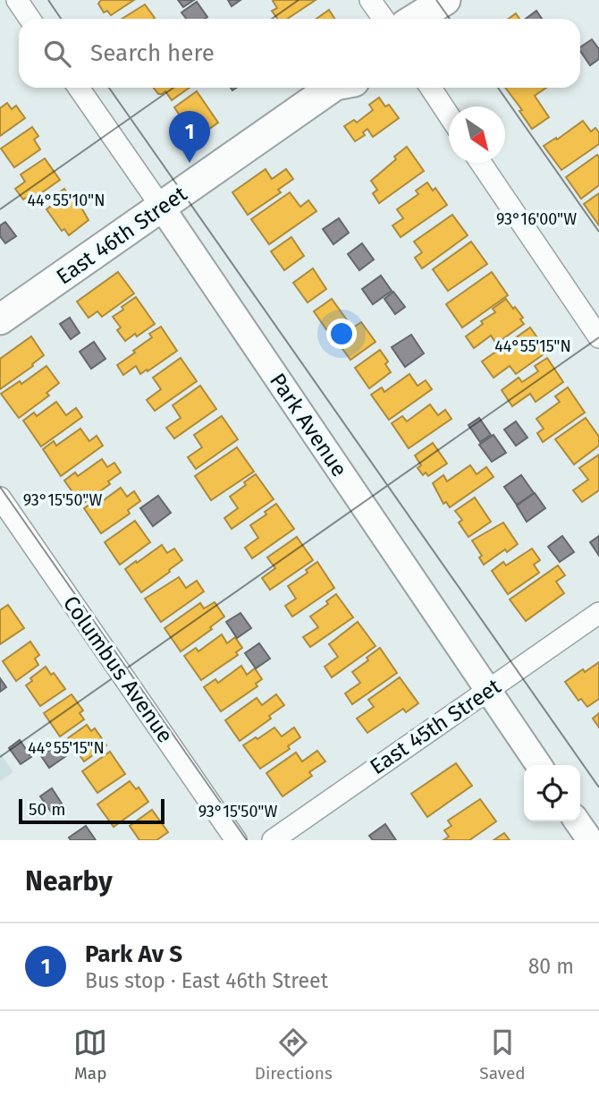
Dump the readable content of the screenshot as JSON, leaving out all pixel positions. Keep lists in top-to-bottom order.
{
  "streets": {
    "main road": ["East 46th Street"],
    "street": ["Park Avenue", "Columbus Avenue", "East 45th Street"]
  },
  "crossings": [
    ["East 46th Street", "Park Avenue"],
    ["Park Avenue", "East 45th Street"]
  ],
  "scale_bar": "50 m",
  "north": "bottom right",
  "page": {
    "search": "Search here",
    "pins": "1",
    "scale": "50 m",
    "heading": "Nearby",
    "list": [
      {
        "mark": "1",
        "name": "Park Av S",
        "note": "Bus stop · East 46th Street",
        "value": "80 m"
      }
    ],
    "nav": ["Map", "Directions", "Saved"]
  },
  "coordinates": [
    "44°55'10\"N",
    "93°16'00\"W",
    "44°55'15\"N",
    "93°15'50\"W"
  ]
}
